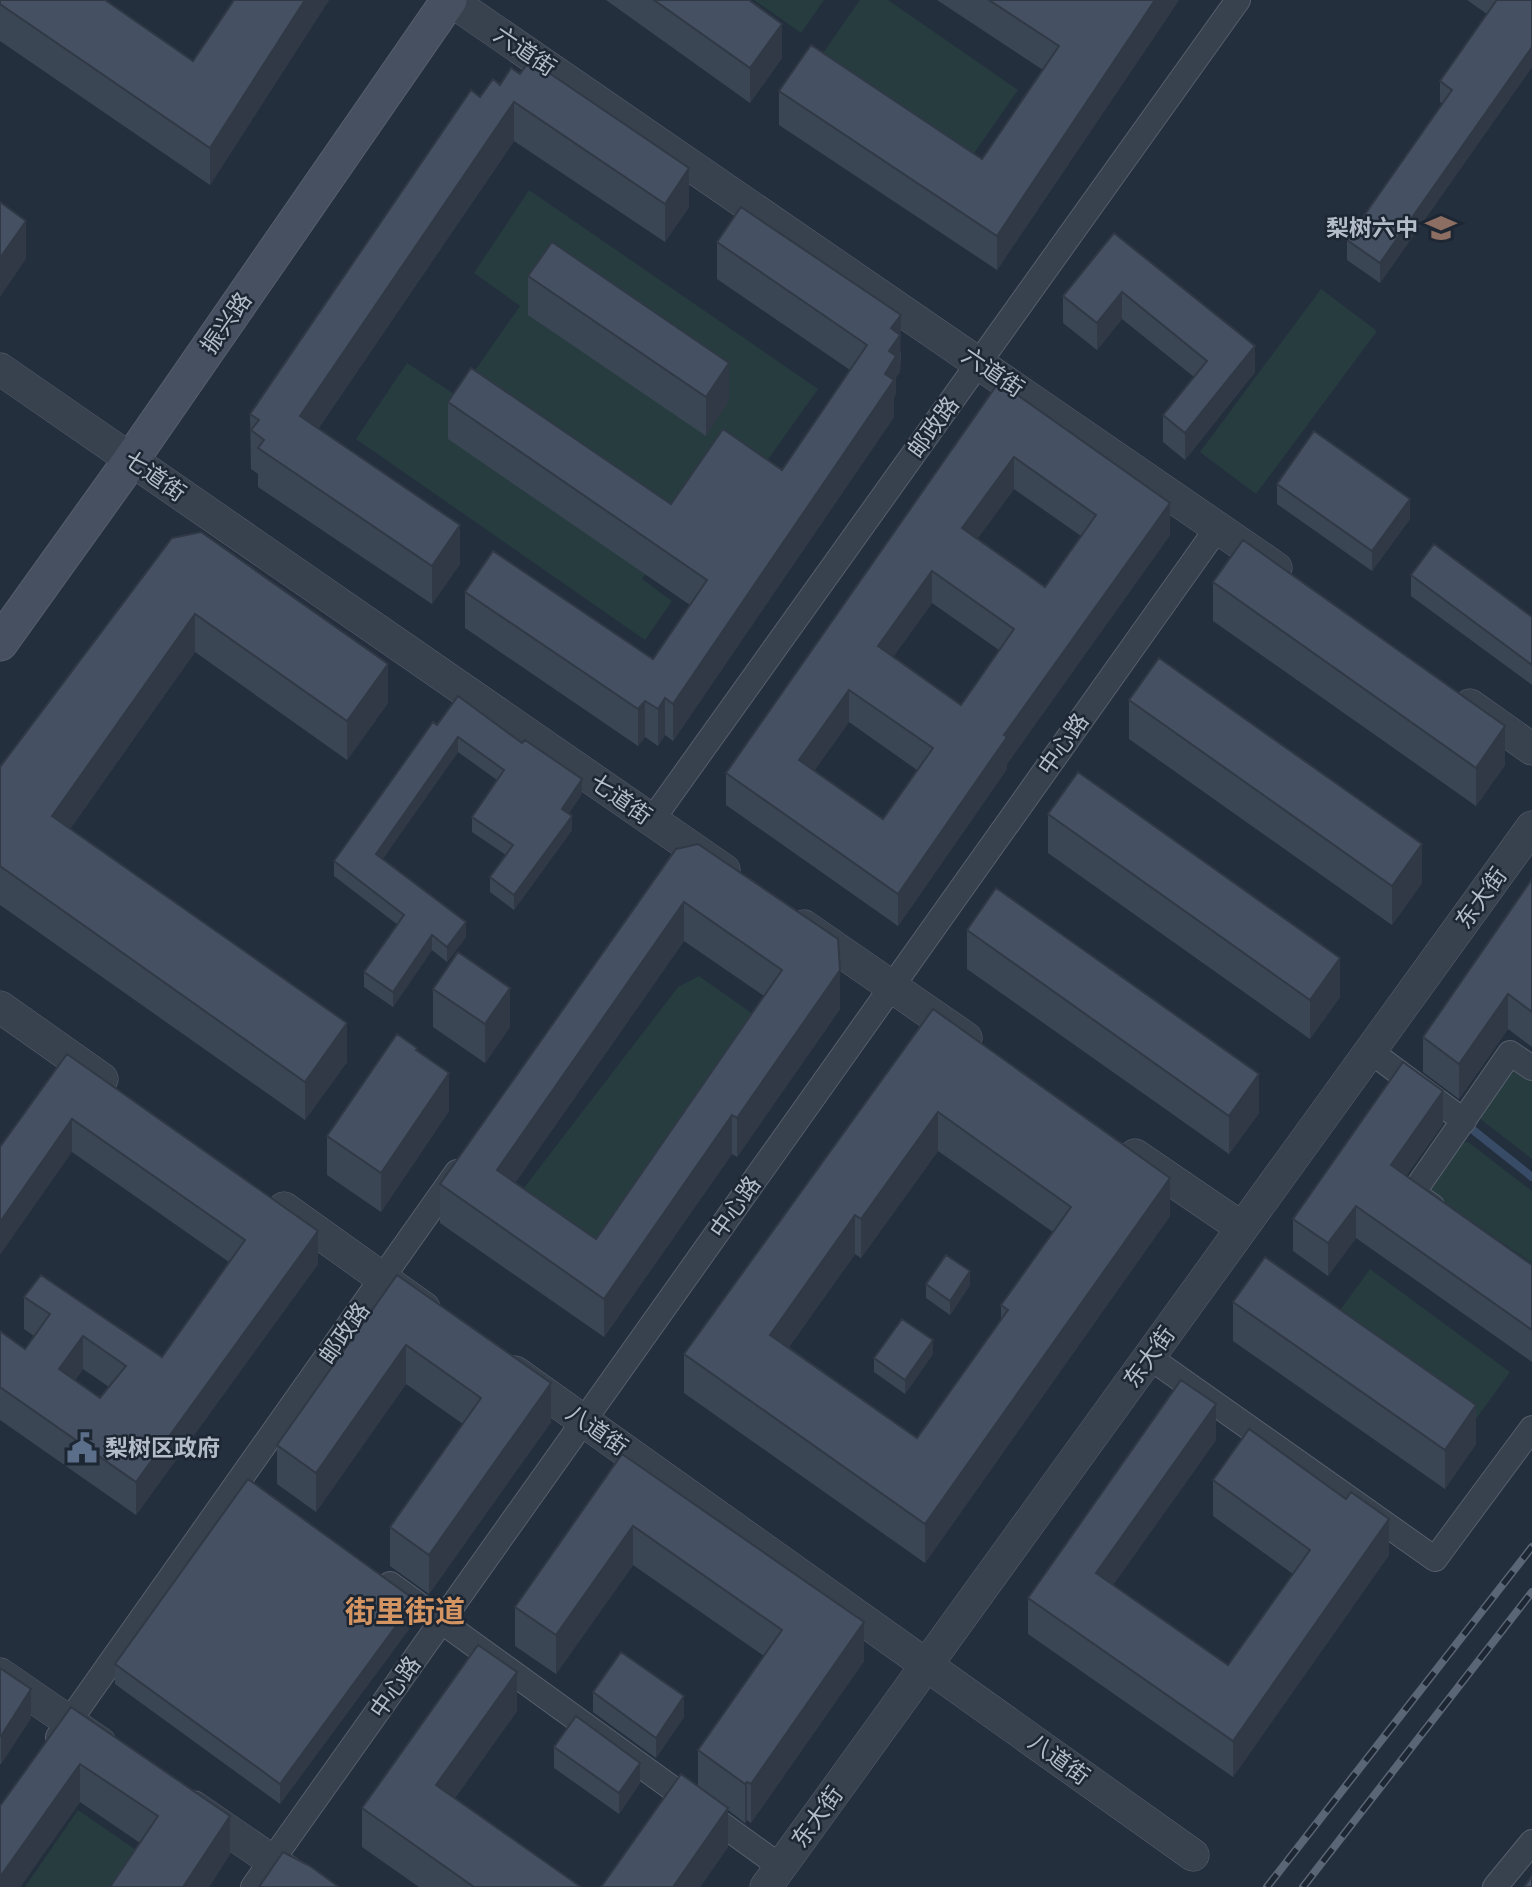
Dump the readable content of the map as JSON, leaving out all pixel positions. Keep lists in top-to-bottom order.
{
  "streets": {
    "main road": ["振兴路"],
    "street": [
      "六道街",
      "邮政路",
      "七道街",
      "中心路",
      "东大街",
      "八道街"
    ]
  },
  "crossings": [
    ["六道街", "振兴路"],
    ["六道街", "邮政路"],
    ["六道街", "中心路"],
    ["振兴路", "七道街"],
    ["邮政路", "七道街"],
    ["中心路", "八道街"],
    ["东大街", "八道街"]
  ],
  "districts": ["街里街道"],
  "places": {
    "school or university": ["梨树六中"],
    "public building": ["梨树区政府"]
  }
}
